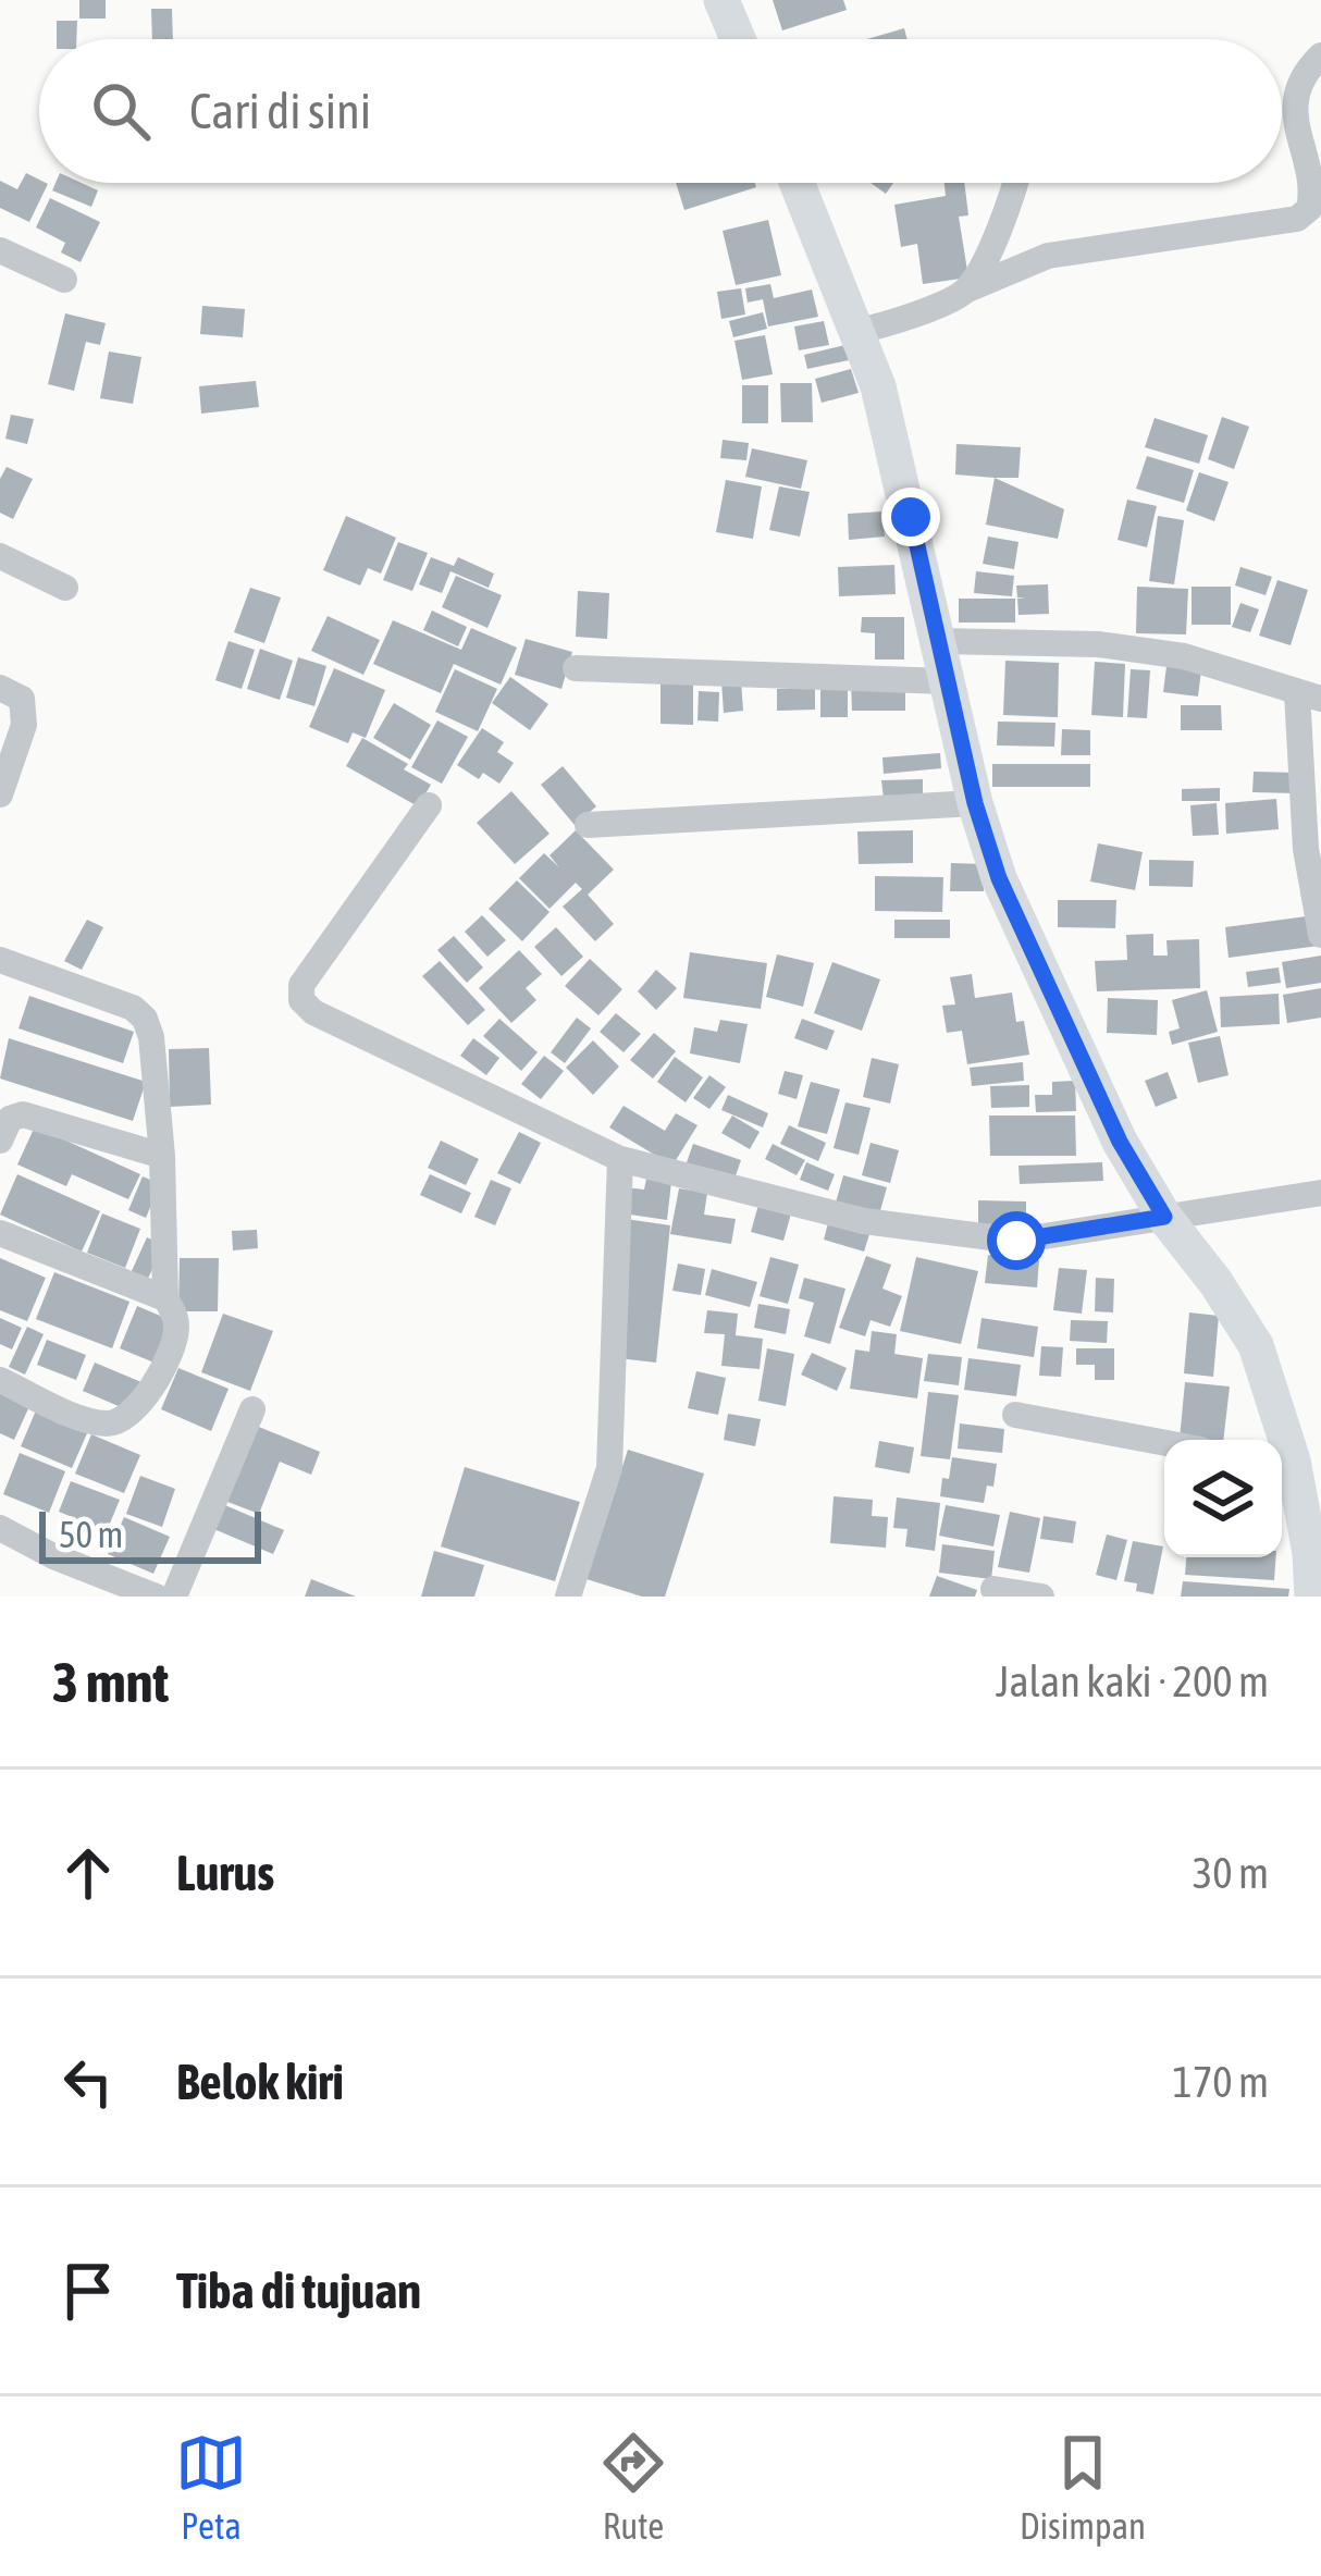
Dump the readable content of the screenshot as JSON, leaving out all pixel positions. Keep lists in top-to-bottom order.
{
  "scale_bar": "50 m",
  "page": {
    "search": "Cari di sini",
    "scale": "50 m",
    "heading": ["3 mnt", "Jalan kaki · 200 m"],
    "list": [
      ["Lurus", "30 m"],
      ["Belok kiri", "170 m"],
      "Tiba di tujuan"
    ],
    "nav": ["Peta", "Rute", "Disimpan"]
  }
}
